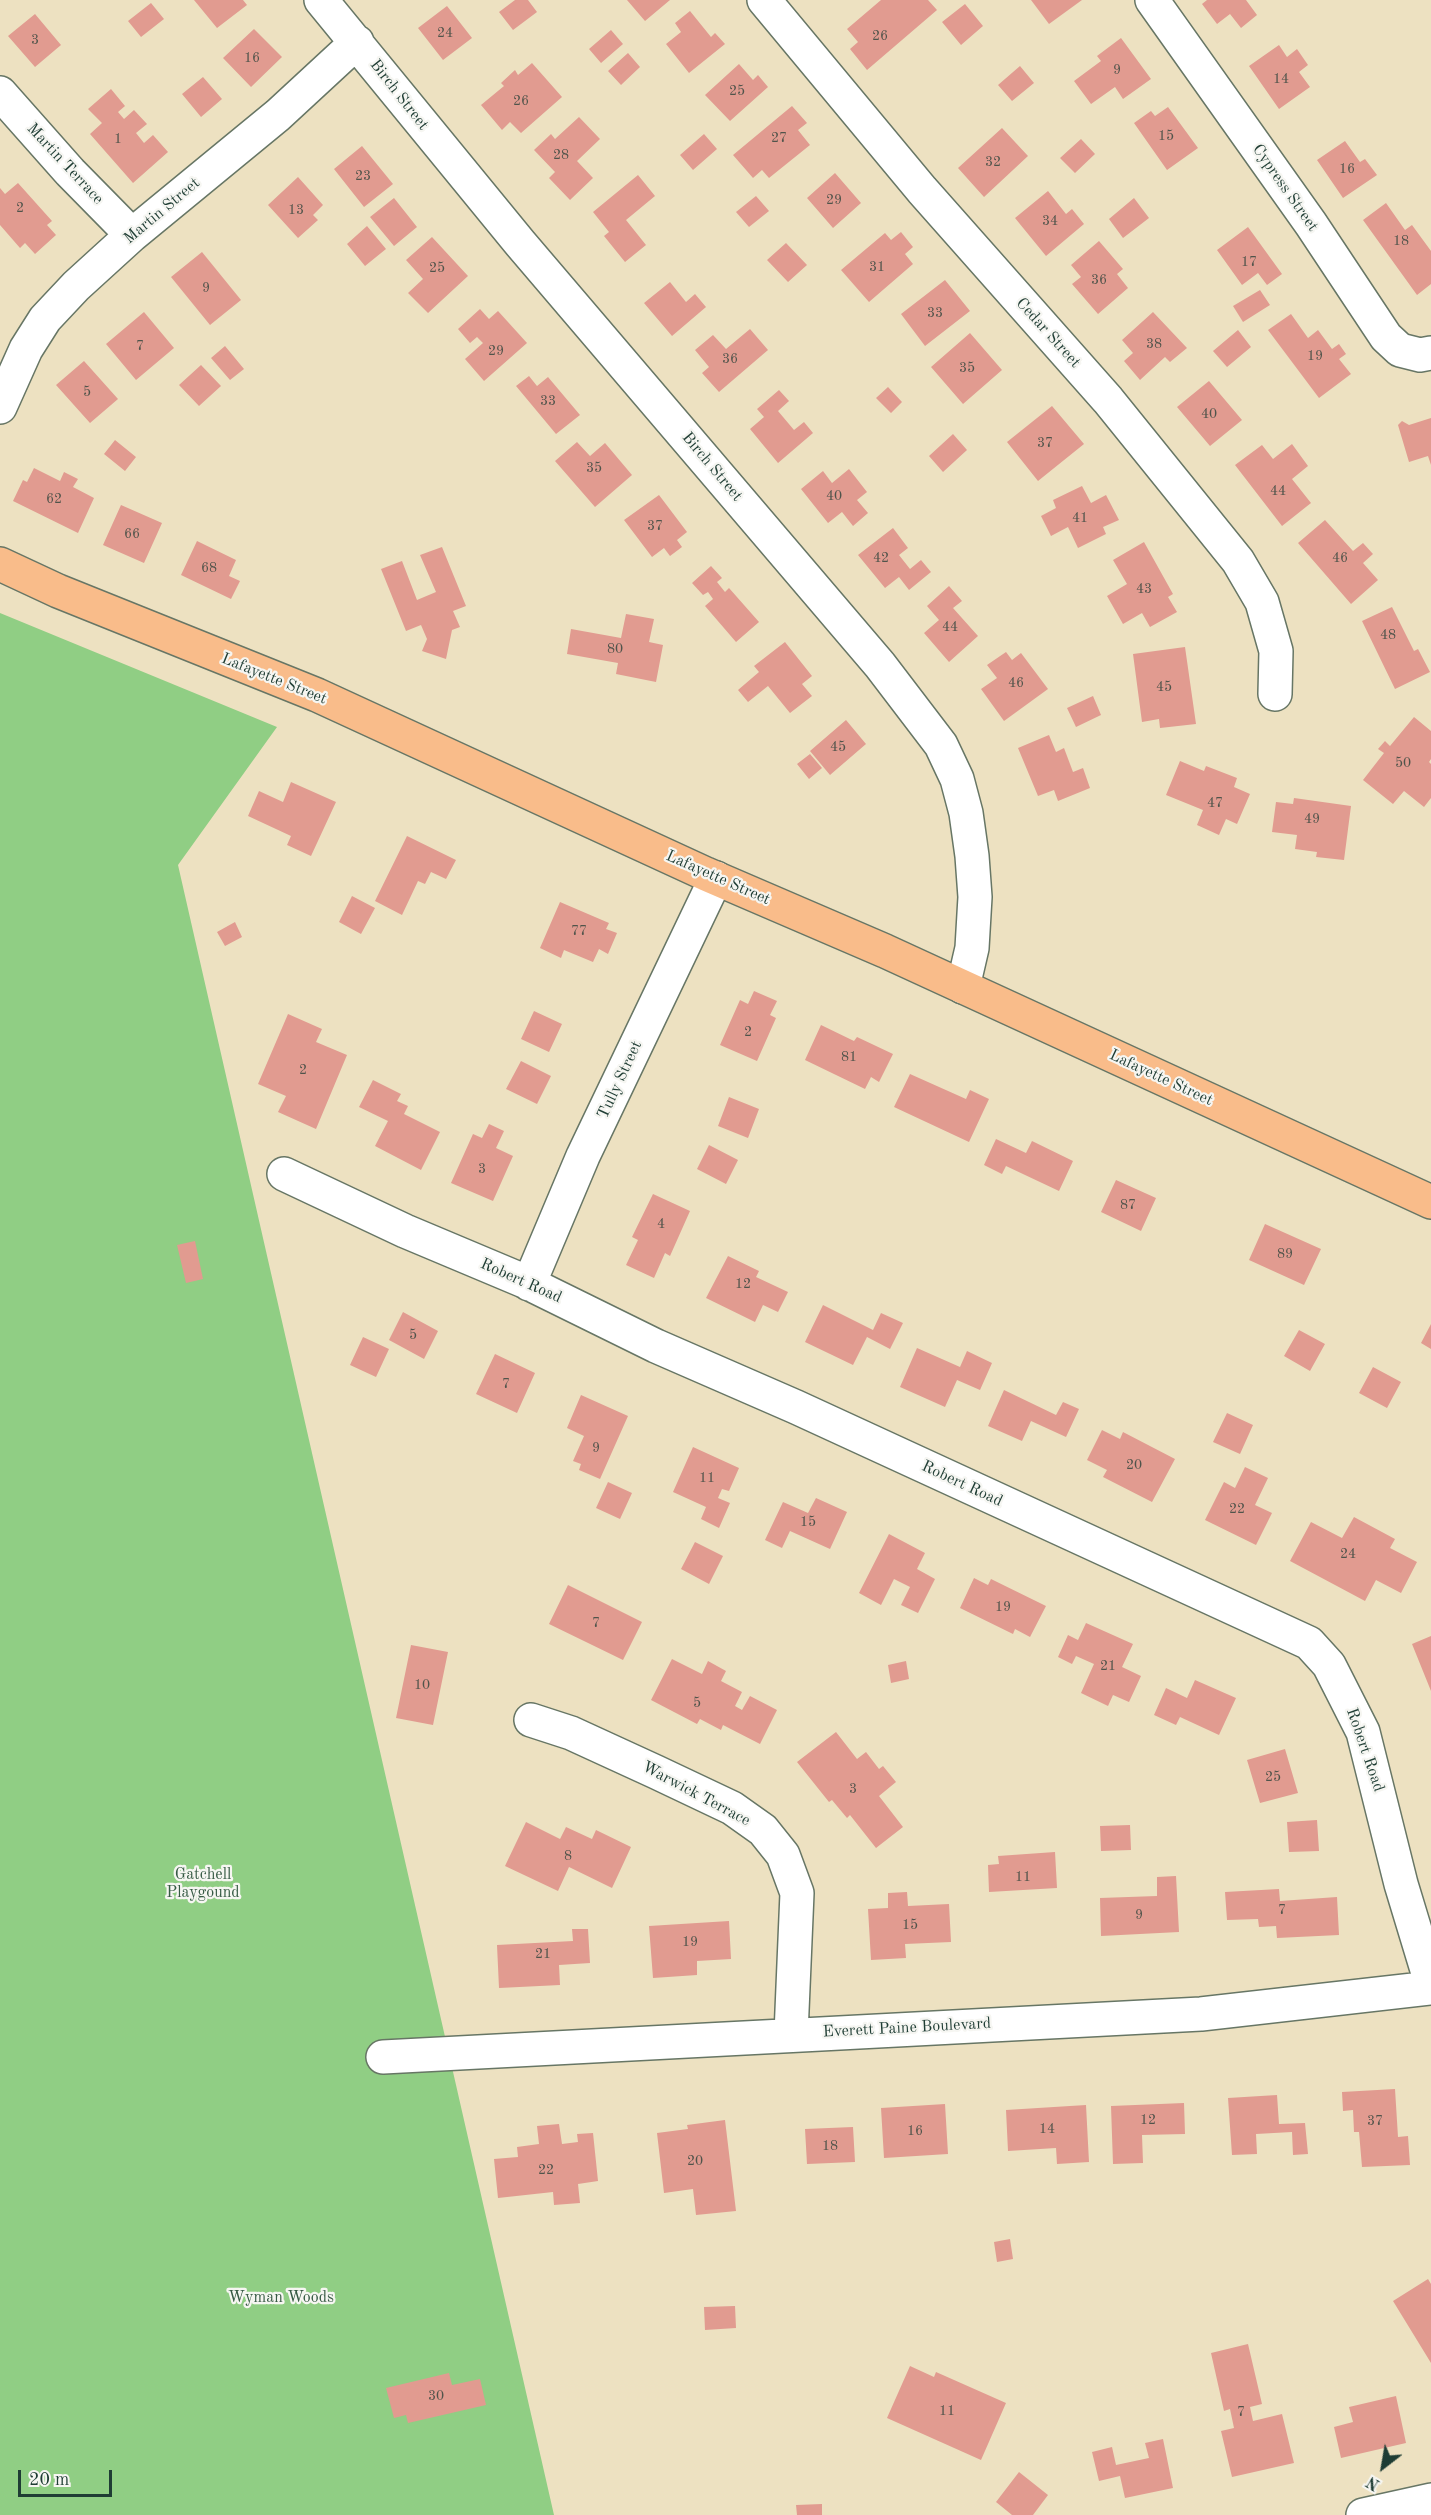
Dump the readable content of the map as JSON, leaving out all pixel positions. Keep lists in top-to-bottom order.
{
  "streets": {
    "main road": ["Lafayette Street"],
    "street": [
      "Birch Street",
      "Martin Terrace",
      "Cypress Street",
      "Martin Street",
      "Cedar Street",
      "Tully Street",
      "Robert Road",
      "Warwick Terrace",
      "Everett Paine Boulevard"
    ]
  },
  "crossings": [
    ["Birch Street", "Martin Street"],
    ["Birch Street", "Lafayette Street"],
    ["Martin Terrace", "Martin Street"],
    ["Lafayette Street", "Tully Street"],
    ["Tully Street", "Robert Road"],
    ["Warwick Terrace", "Everett Paine Boulevard"]
  ],
  "parks": ["Gatchell Playgound", "Wyman Woods"],
  "house_numbers": [
    "24",
    "26",
    "3",
    "16",
    "9",
    "14",
    "25",
    "26",
    "15",
    "27",
    "1",
    "28",
    "32",
    "16",
    "23",
    "29",
    "2",
    "13",
    "34",
    "18",
    "17",
    "31",
    "25",
    "36",
    "9",
    "33",
    "38",
    "7",
    "29",
    "19",
    "36",
    "35",
    "5",
    "33",
    "40",
    "37",
    "35",
    "44",
    "40",
    "62",
    "41",
    "37",
    "66",
    "42",
    "46",
    "68",
    "43",
    "44",
    "48",
    "80",
    "46",
    "45",
    "45",
    "50",
    "47",
    "49",
    "77",
    "2",
    "81",
    "2",
    "3",
    "87",
    "4",
    "89",
    "12",
    "5",
    "7",
    "9",
    "20",
    "11",
    "22",
    "15",
    "24",
    "19",
    "7",
    "21",
    "10",
    "5",
    "25",
    "3",
    "8",
    "11",
    "7",
    "9",
    "15",
    "19",
    "21",
    "12",
    "37",
    "14",
    "16",
    "18",
    "20",
    "22",
    "30",
    "11",
    "7"
  ],
  "scale_bar": "20 m",
  "north": "bottom left"
}
